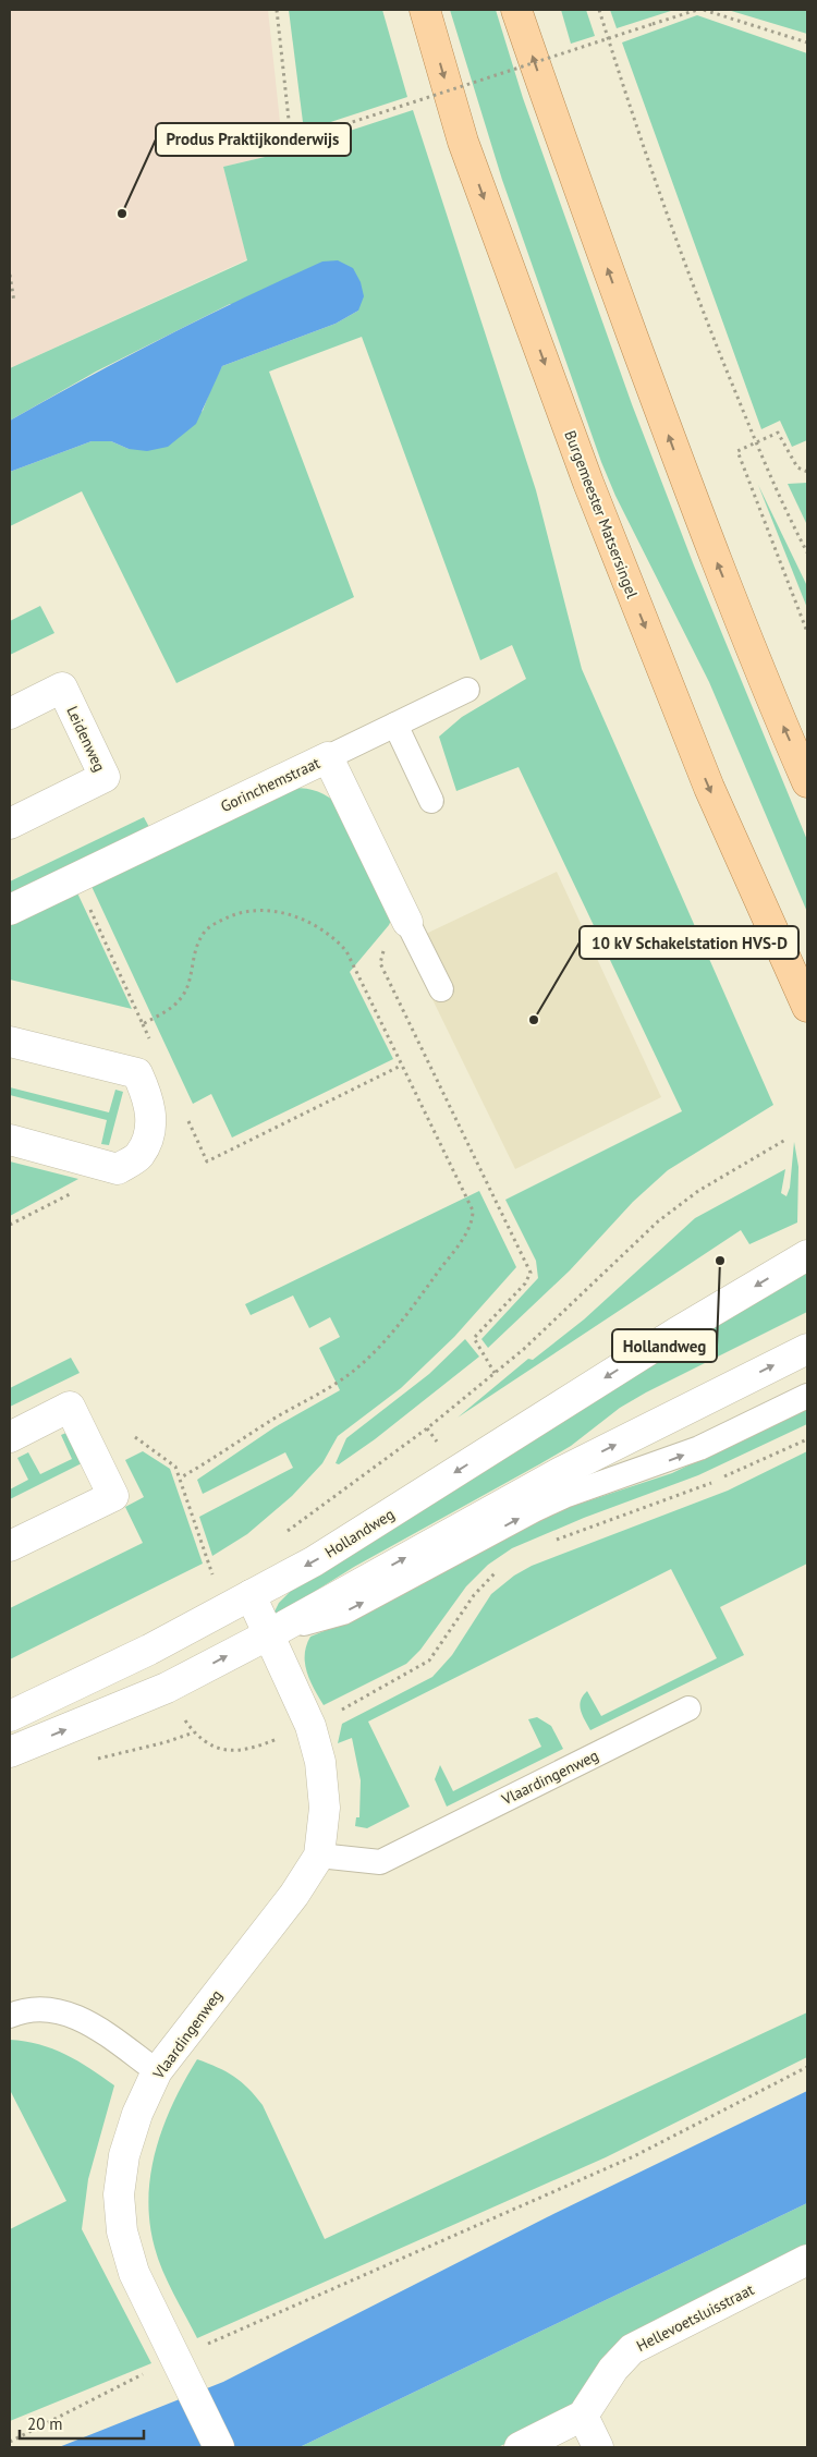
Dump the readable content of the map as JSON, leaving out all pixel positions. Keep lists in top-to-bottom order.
{
  "streets": {
    "main road": ["Burgemeester Matsersingel"],
    "street": [
      "Leidenweg",
      "Gorinchemstraat",
      "Hollandweg",
      "Vlaardingenweg",
      "Hellevoetsluisstraat"
    ]
  },
  "crossings": [
    ["Hollandweg", "Vlaardingenweg"]
  ],
  "places": ["Produs Praktijkonderwijs", "10 kV Schakelstation HVS-D", "Hollandweg"],
  "scale_bar": "20 m"
}
